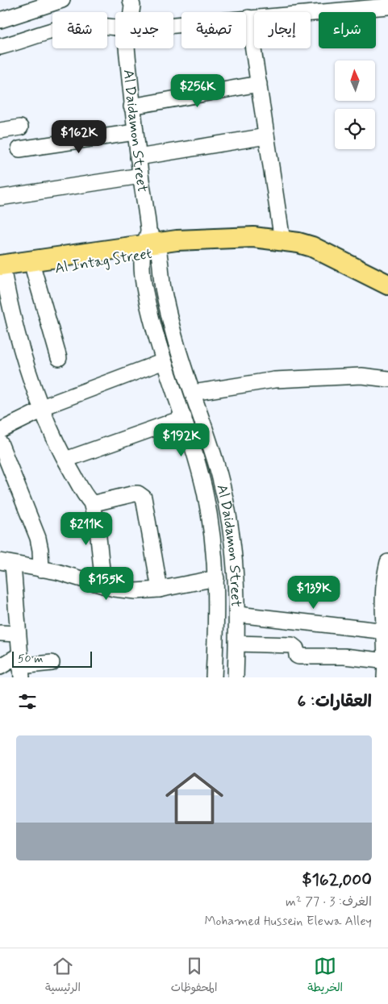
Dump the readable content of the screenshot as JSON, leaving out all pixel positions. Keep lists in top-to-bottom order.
{
  "streets": {
    "main road": ["Al Intag Street"],
    "street": ["Al Daidamon Street"]
  },
  "crossings": [
    ["Al Daidamon Street", "Al Intag Street"]
  ],
  "scale_bar": "50 m",
  "north": "top",
  "page": {
    "chip": [
      "شراء",
      "إيجار",
      "تصفية",
      "جديد",
      "شقة"
    ],
    "price": [
      "$256K",
      "$162K",
      "$192K",
      "$211K",
      "$155K",
      "$139K"
    ],
    "scale": "50 m",
    "heading": "العقارات: 6",
    "list": [
      {
        "name": "$162,000",
        "note": "الغرف: 3 · 77 m² · Mohamed Hussein Elewa Alley"
      }
    ],
    "tabs": ["الخريطة", "المحفوظات", "الرئيسية"]
  }
}
